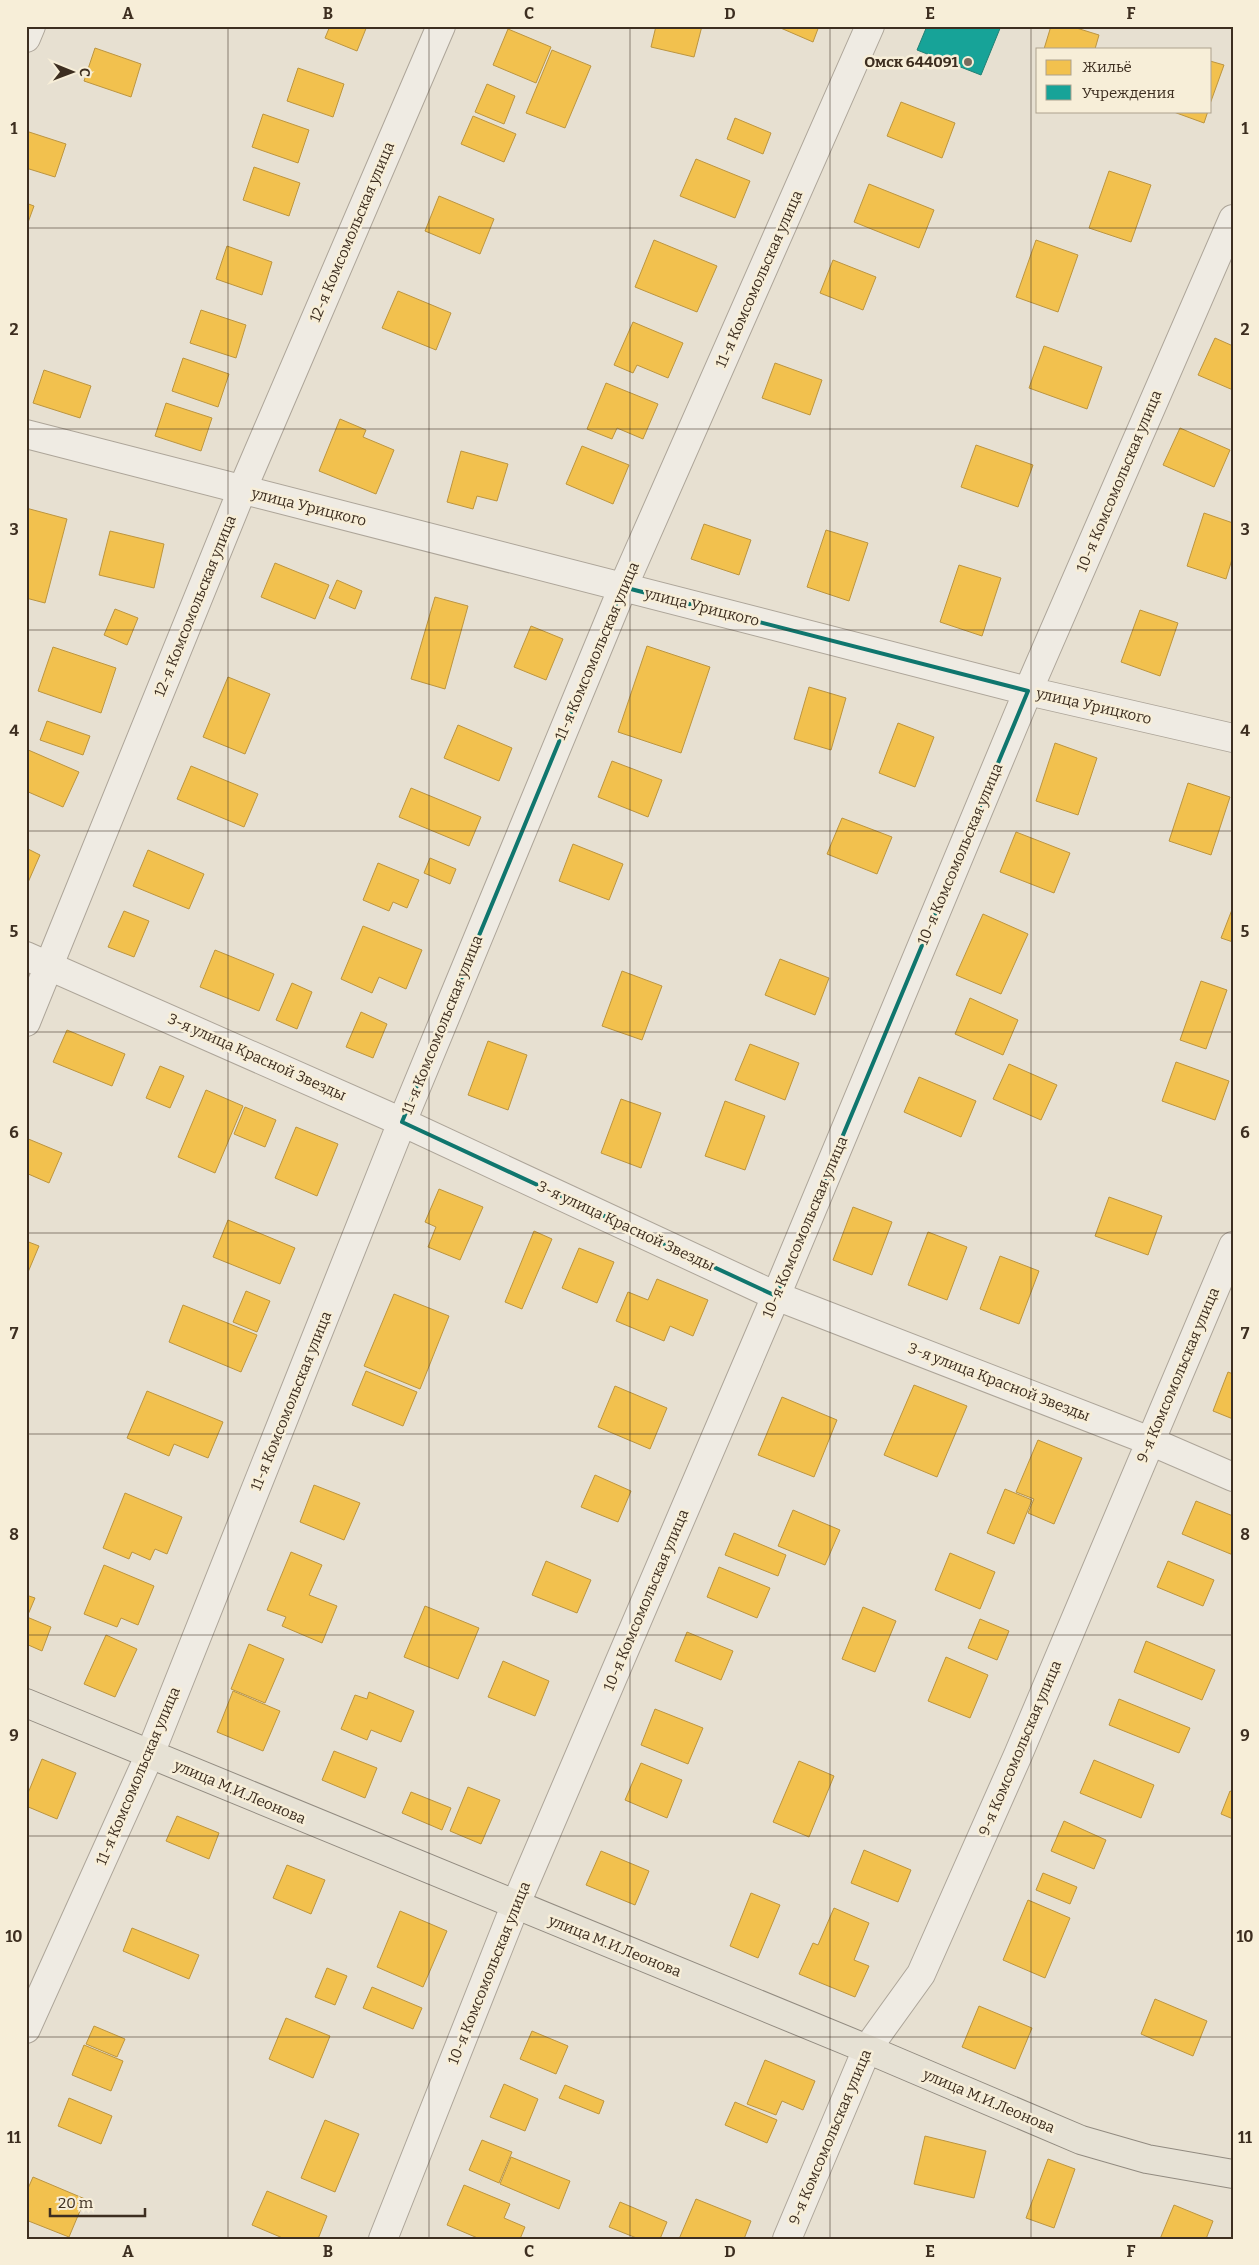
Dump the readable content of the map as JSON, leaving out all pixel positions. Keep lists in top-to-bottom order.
{
  "streets": {
    "main road": ["улица М.И.Леонова"],
    "street": [
      "12-я Комсомольская улица",
      "11-я Комсомольская улица",
      "10-я Комсомольская улица",
      "улица Урицкого",
      "3-я улица Красной Звезды",
      "9-я Комсомольская улица"
    ]
  },
  "crossings": [
    ["12-я Комсомольская улица", "улица Урицкого"],
    ["12-я Комсомольская улица", "3-я улица Красной Звезды"],
    ["11-я Комсомольская улица", "улица Урицкого"],
    ["11-я Комсомольская улица", "3-я улица Красной Звезды"],
    ["11-я Комсомольская улица", "улица М.И.Леонова"],
    ["10-я Комсомольская улица", "улица Урицкого"],
    ["10-я Комсомольская улица", "3-я улица Красной Звезды"],
    ["10-я Комсомольская улица", "улица М.И.Леонова"],
    ["3-я улица Красной Звезды", "9-я Комсомольская улица"],
    ["9-я Комсомольская улица", "улица М.И.Леонова"]
  ],
  "places": ["Омск 644091"],
  "legend": ["Жильё", "Учреждения"],
  "scale_bar": "20 m",
  "north": "right",
  "grid": {
    "columns": [
      "A",
      "B",
      "C",
      "D",
      "E",
      "F"
    ],
    "rows": [
      "1",
      "2",
      "3",
      "4",
      "5",
      "6",
      "7",
      "8",
      "9",
      "10",
      "11"
    ]
  }
}
